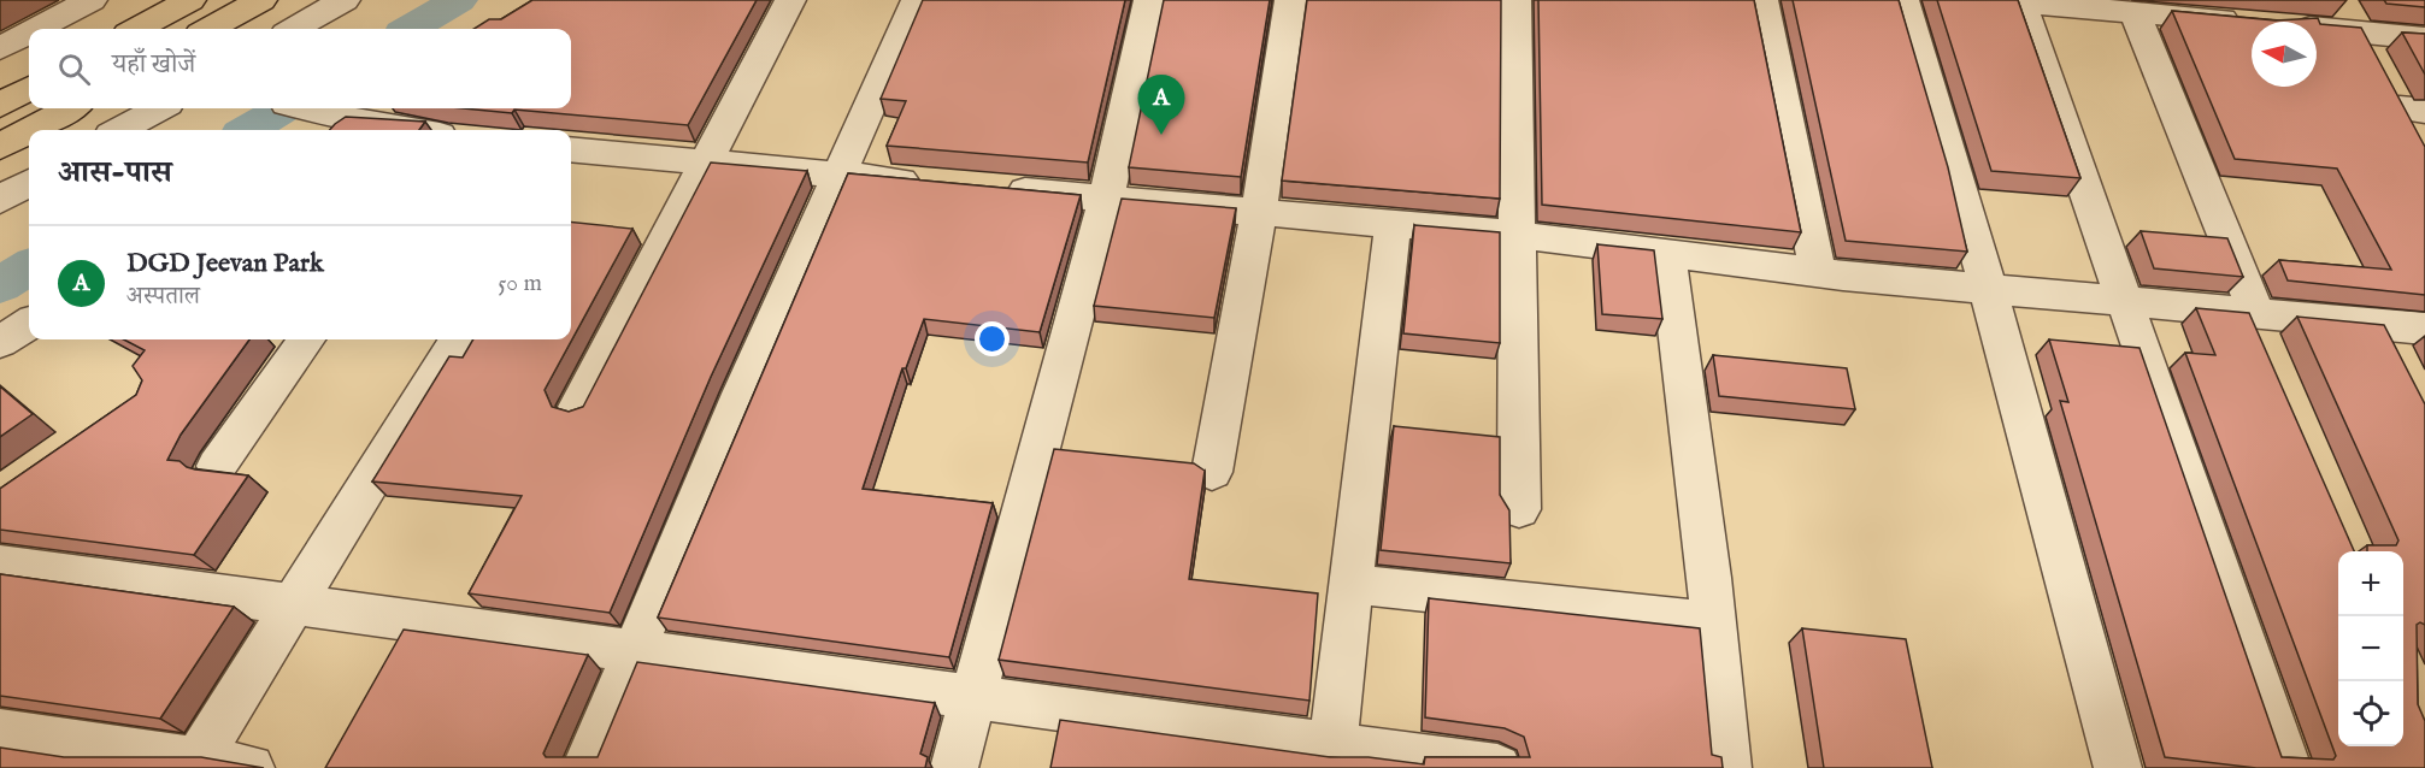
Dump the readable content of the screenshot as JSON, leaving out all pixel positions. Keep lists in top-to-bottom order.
{
  "north": "left",
  "page": {
    "search": "यहाँ खोजें",
    "pins": "A",
    "heading": "आस-पास",
    "list": [
      {
        "mark": "A",
        "name": "DGD Jeevan Park",
        "note": "अस्पताल",
        "value": "50 m"
      }
    ],
    "map_buttons": ["+", "−"]
  }
}
